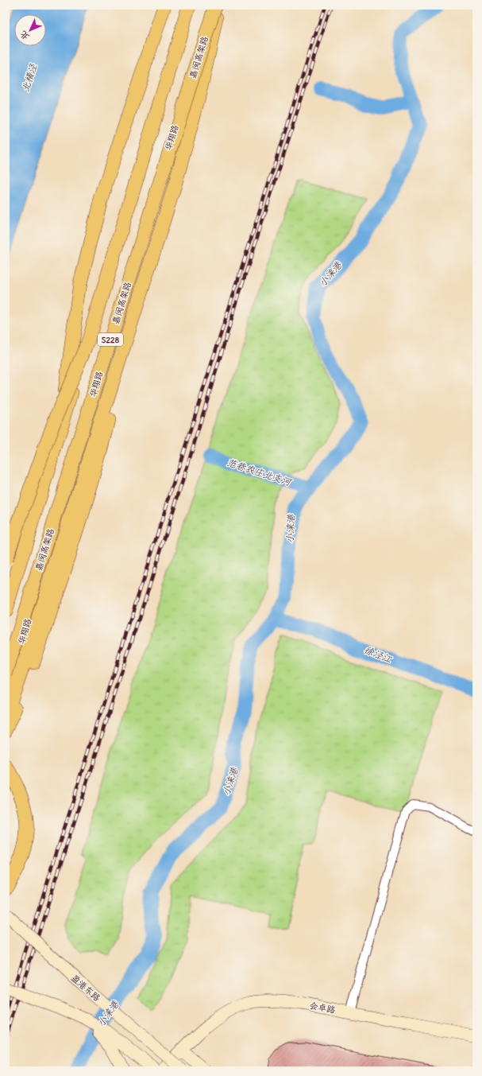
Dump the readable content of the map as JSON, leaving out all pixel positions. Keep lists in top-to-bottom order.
{
  "streets": {
    "highway": ["嘉闵高架路", "S228"],
    "main road": ["华翔路", "盈港东路", "会卓路"]
  },
  "water": [
    "北横泾",
    "小涞港",
    "范巷农庄北支河",
    "徐泾江"
  ],
  "north": "bottom left"
}
